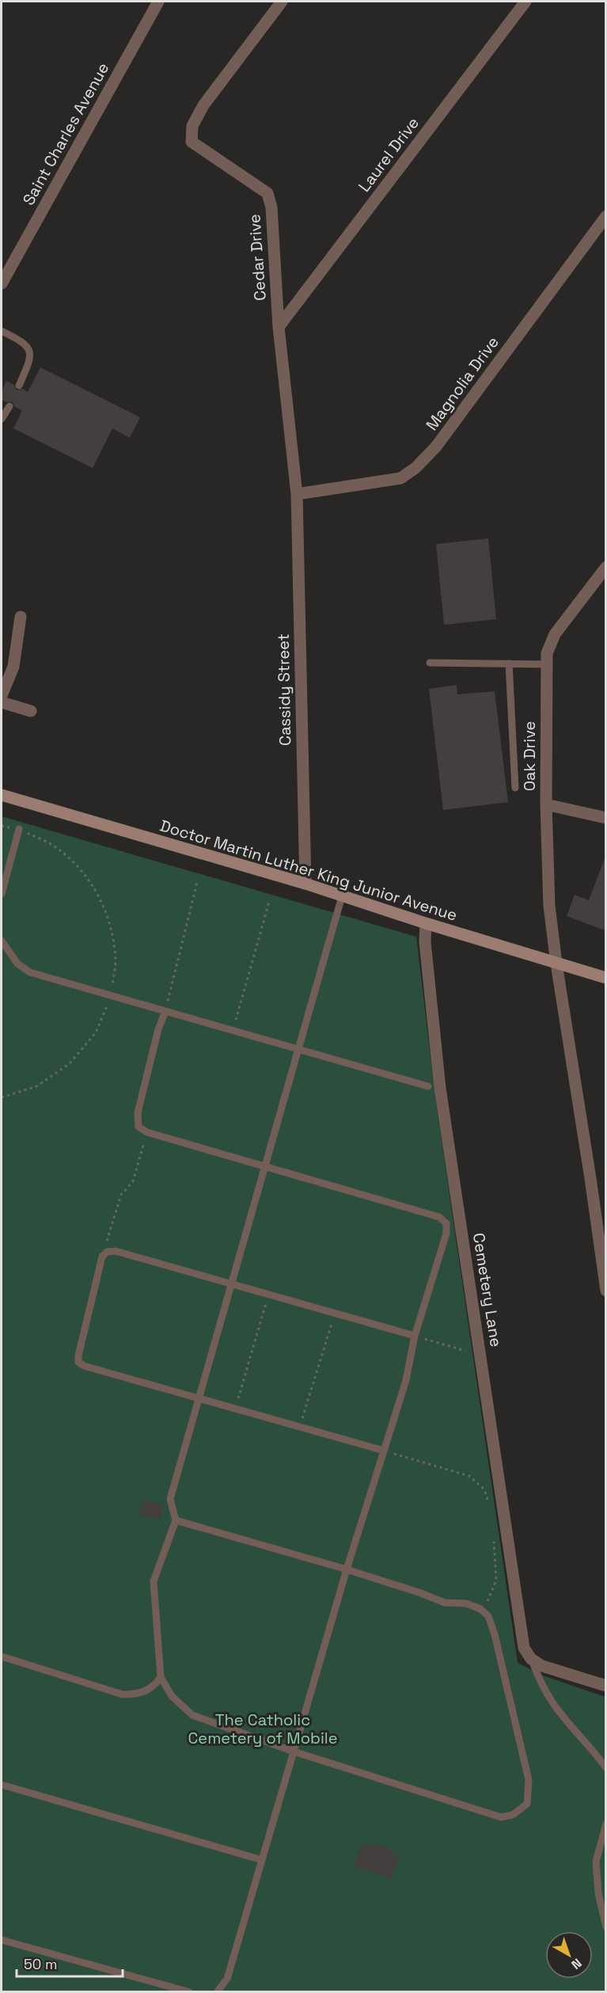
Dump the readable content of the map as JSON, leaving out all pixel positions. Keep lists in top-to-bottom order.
{
  "streets": {
    "main road": ["Doctor Martin Luther King Junior Avenue"],
    "street": [
      "Saint Charles Avenue",
      "Laurel Drive",
      "Cedar Drive",
      "Magnolia Drive",
      "Cassidy Street",
      "Oak Drive",
      "Cemetery Lane"
    ]
  },
  "crossings": [
    ["Laurel Drive", "Cedar Drive"],
    ["Cedar Drive", "Magnolia Drive"],
    ["Cedar Drive", "Cassidy Street"],
    ["Magnolia Drive", "Cassidy Street"],
    ["Cassidy Street", "Doctor Martin Luther King Junior Avenue"],
    ["Oak Drive", "Doctor Martin Luther King Junior Avenue"],
    ["Doctor Martin Luther King Junior Avenue", "Cemetery Lane"]
  ],
  "parks": ["The Catholic Cemetery of Mobile"],
  "scale_bar": "50 m",
  "north": "bottom right"
}
